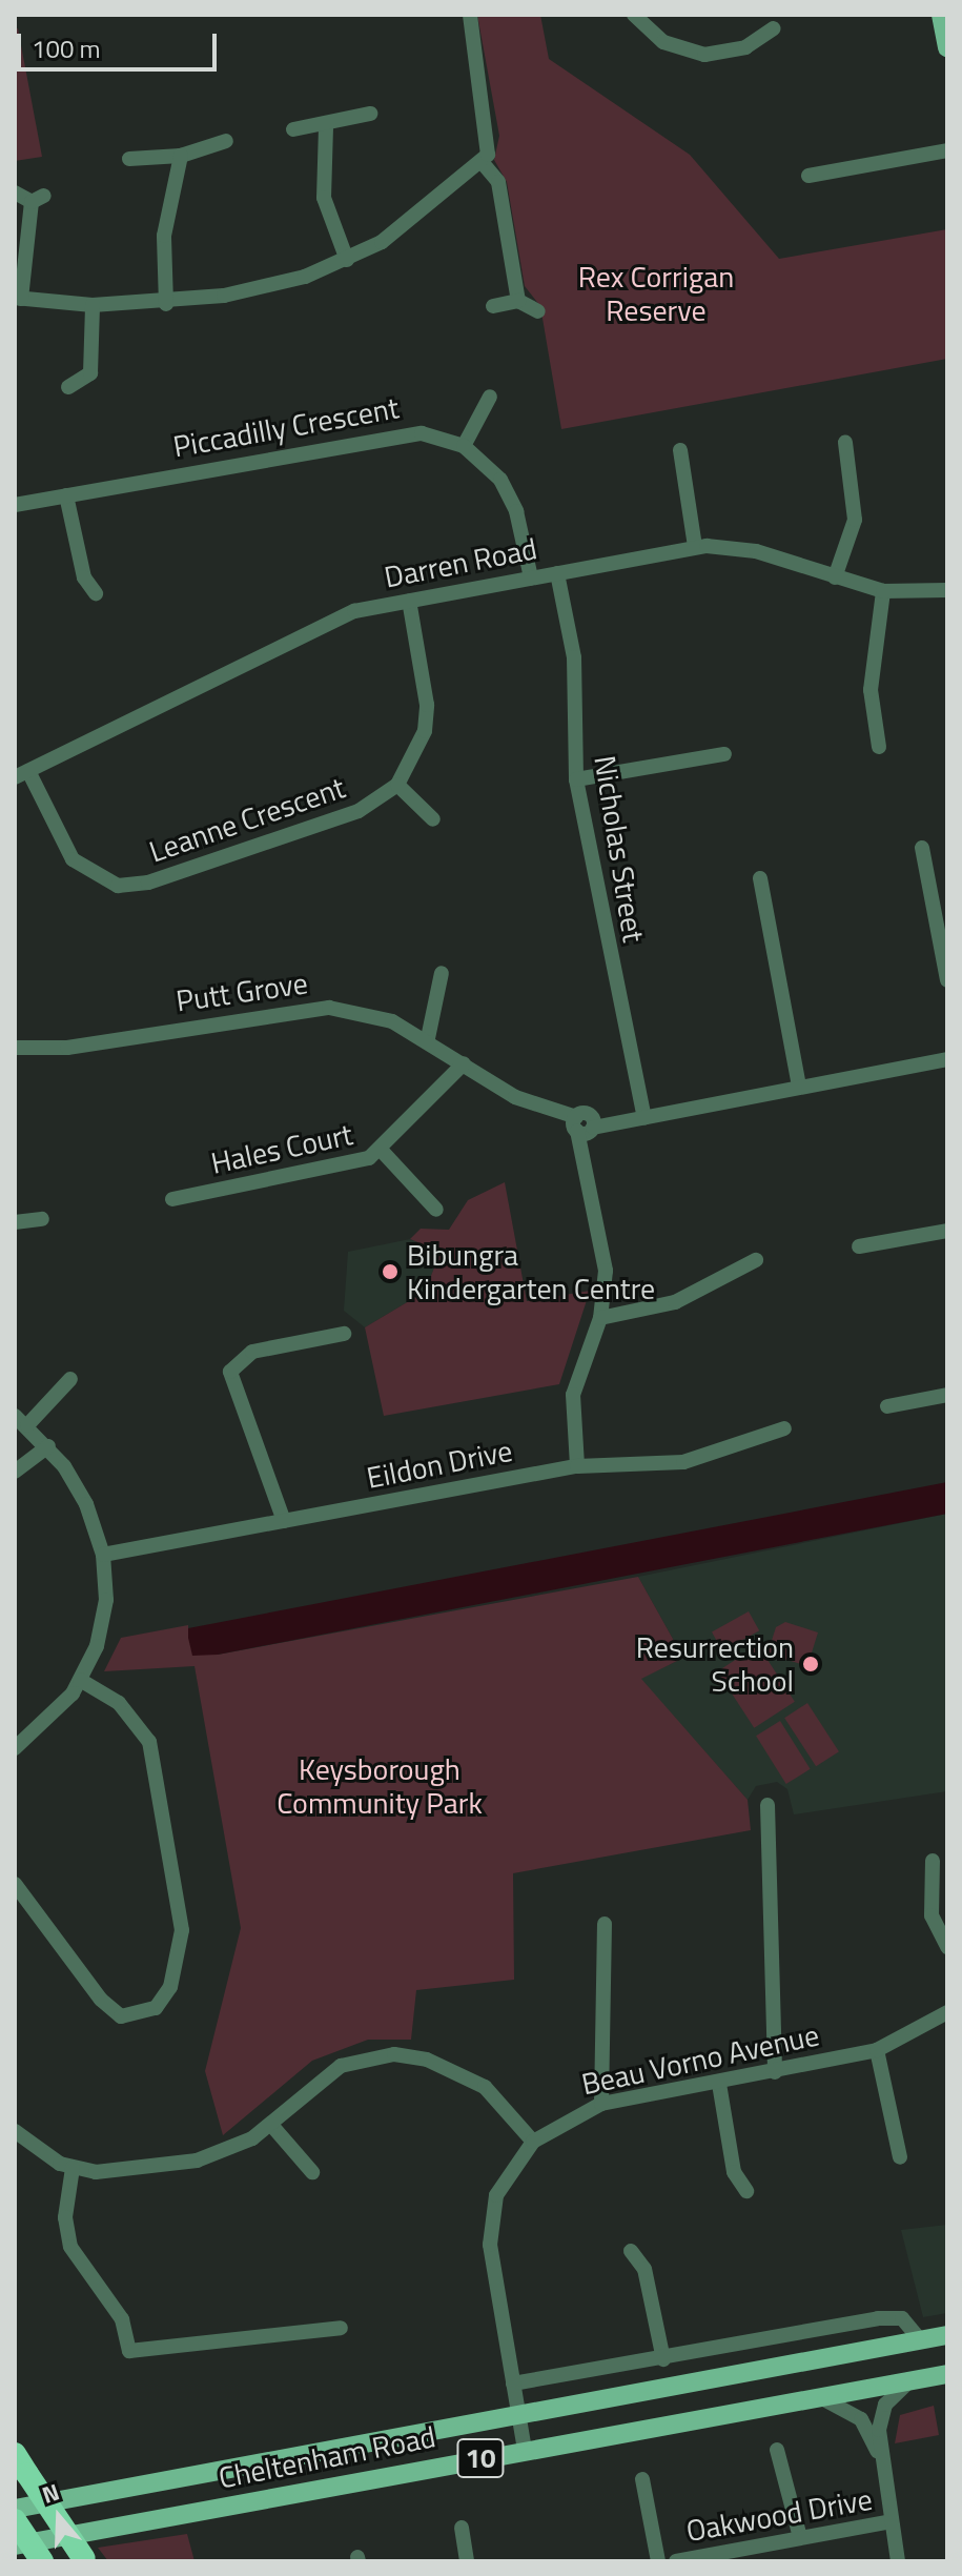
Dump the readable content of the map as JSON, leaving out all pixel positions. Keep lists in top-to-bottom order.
{
  "streets": {
    "main road": ["Cheltenham Road", "10"],
    "street": [
      "Piccadilly Crescent",
      "Darren Road",
      "Leanne Crescent",
      "Nicholas Street",
      "Putt Grove",
      "Hales Court",
      "Eildon Drive",
      "Beau Vorno Avenue",
      "Oakwood Drive"
    ]
  },
  "crossings": [
    ["Darren Road", "Leanne Crescent"],
    ["Darren Road", "Nicholas Street"],
    ["Nicholas Street", "Putt Grove"],
    ["Putt Grove", "Hales Court"],
    ["Beau Vorno Avenue", "Cheltenham Road"]
  ],
  "parks": ["Rex Corrigan Reserve", "Keysborough Community Park"],
  "places": ["Bibungra Kindergarten Centre", "Resurrection School"],
  "scale_bar": "100 m",
  "north": "top"
}
